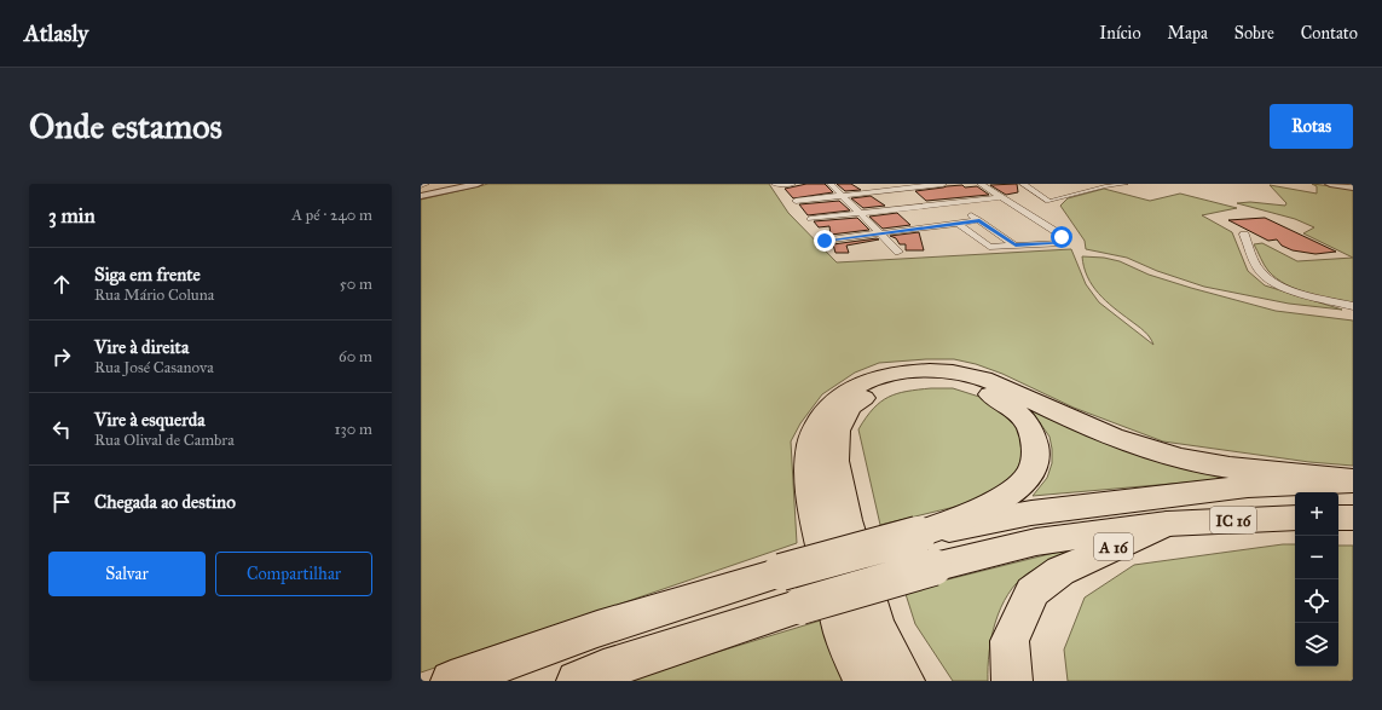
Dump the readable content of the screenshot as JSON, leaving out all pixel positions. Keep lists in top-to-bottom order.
{
  "streets": {
    "highway": ["IC 16", "A 16"]
  },
  "crossings": [
    ["IC 16", "A 16"]
  ],
  "page": {
    "header": "Atlasly",
    "nav": [
      "Início",
      "Mapa",
      "Sobre",
      "Contato"
    ],
    "buttons": [
      "Rotas",
      ["Salvar", "Compartilhar"]
    ],
    "title": "Onde estamos",
    "heading": ["3 min", "A pé · 240 m"],
    "list": [
      ["Siga em frente", "Rua Mário Coluna", "50 m"],
      ["Vire à direita", "Rua José Casanova", "60 m"],
      ["Vire à esquerda", "Rua Olival de Cambra", "130 m"],
      "Chegada ao destino"
    ],
    "map_buttons": ["+", "−"]
  }
}
